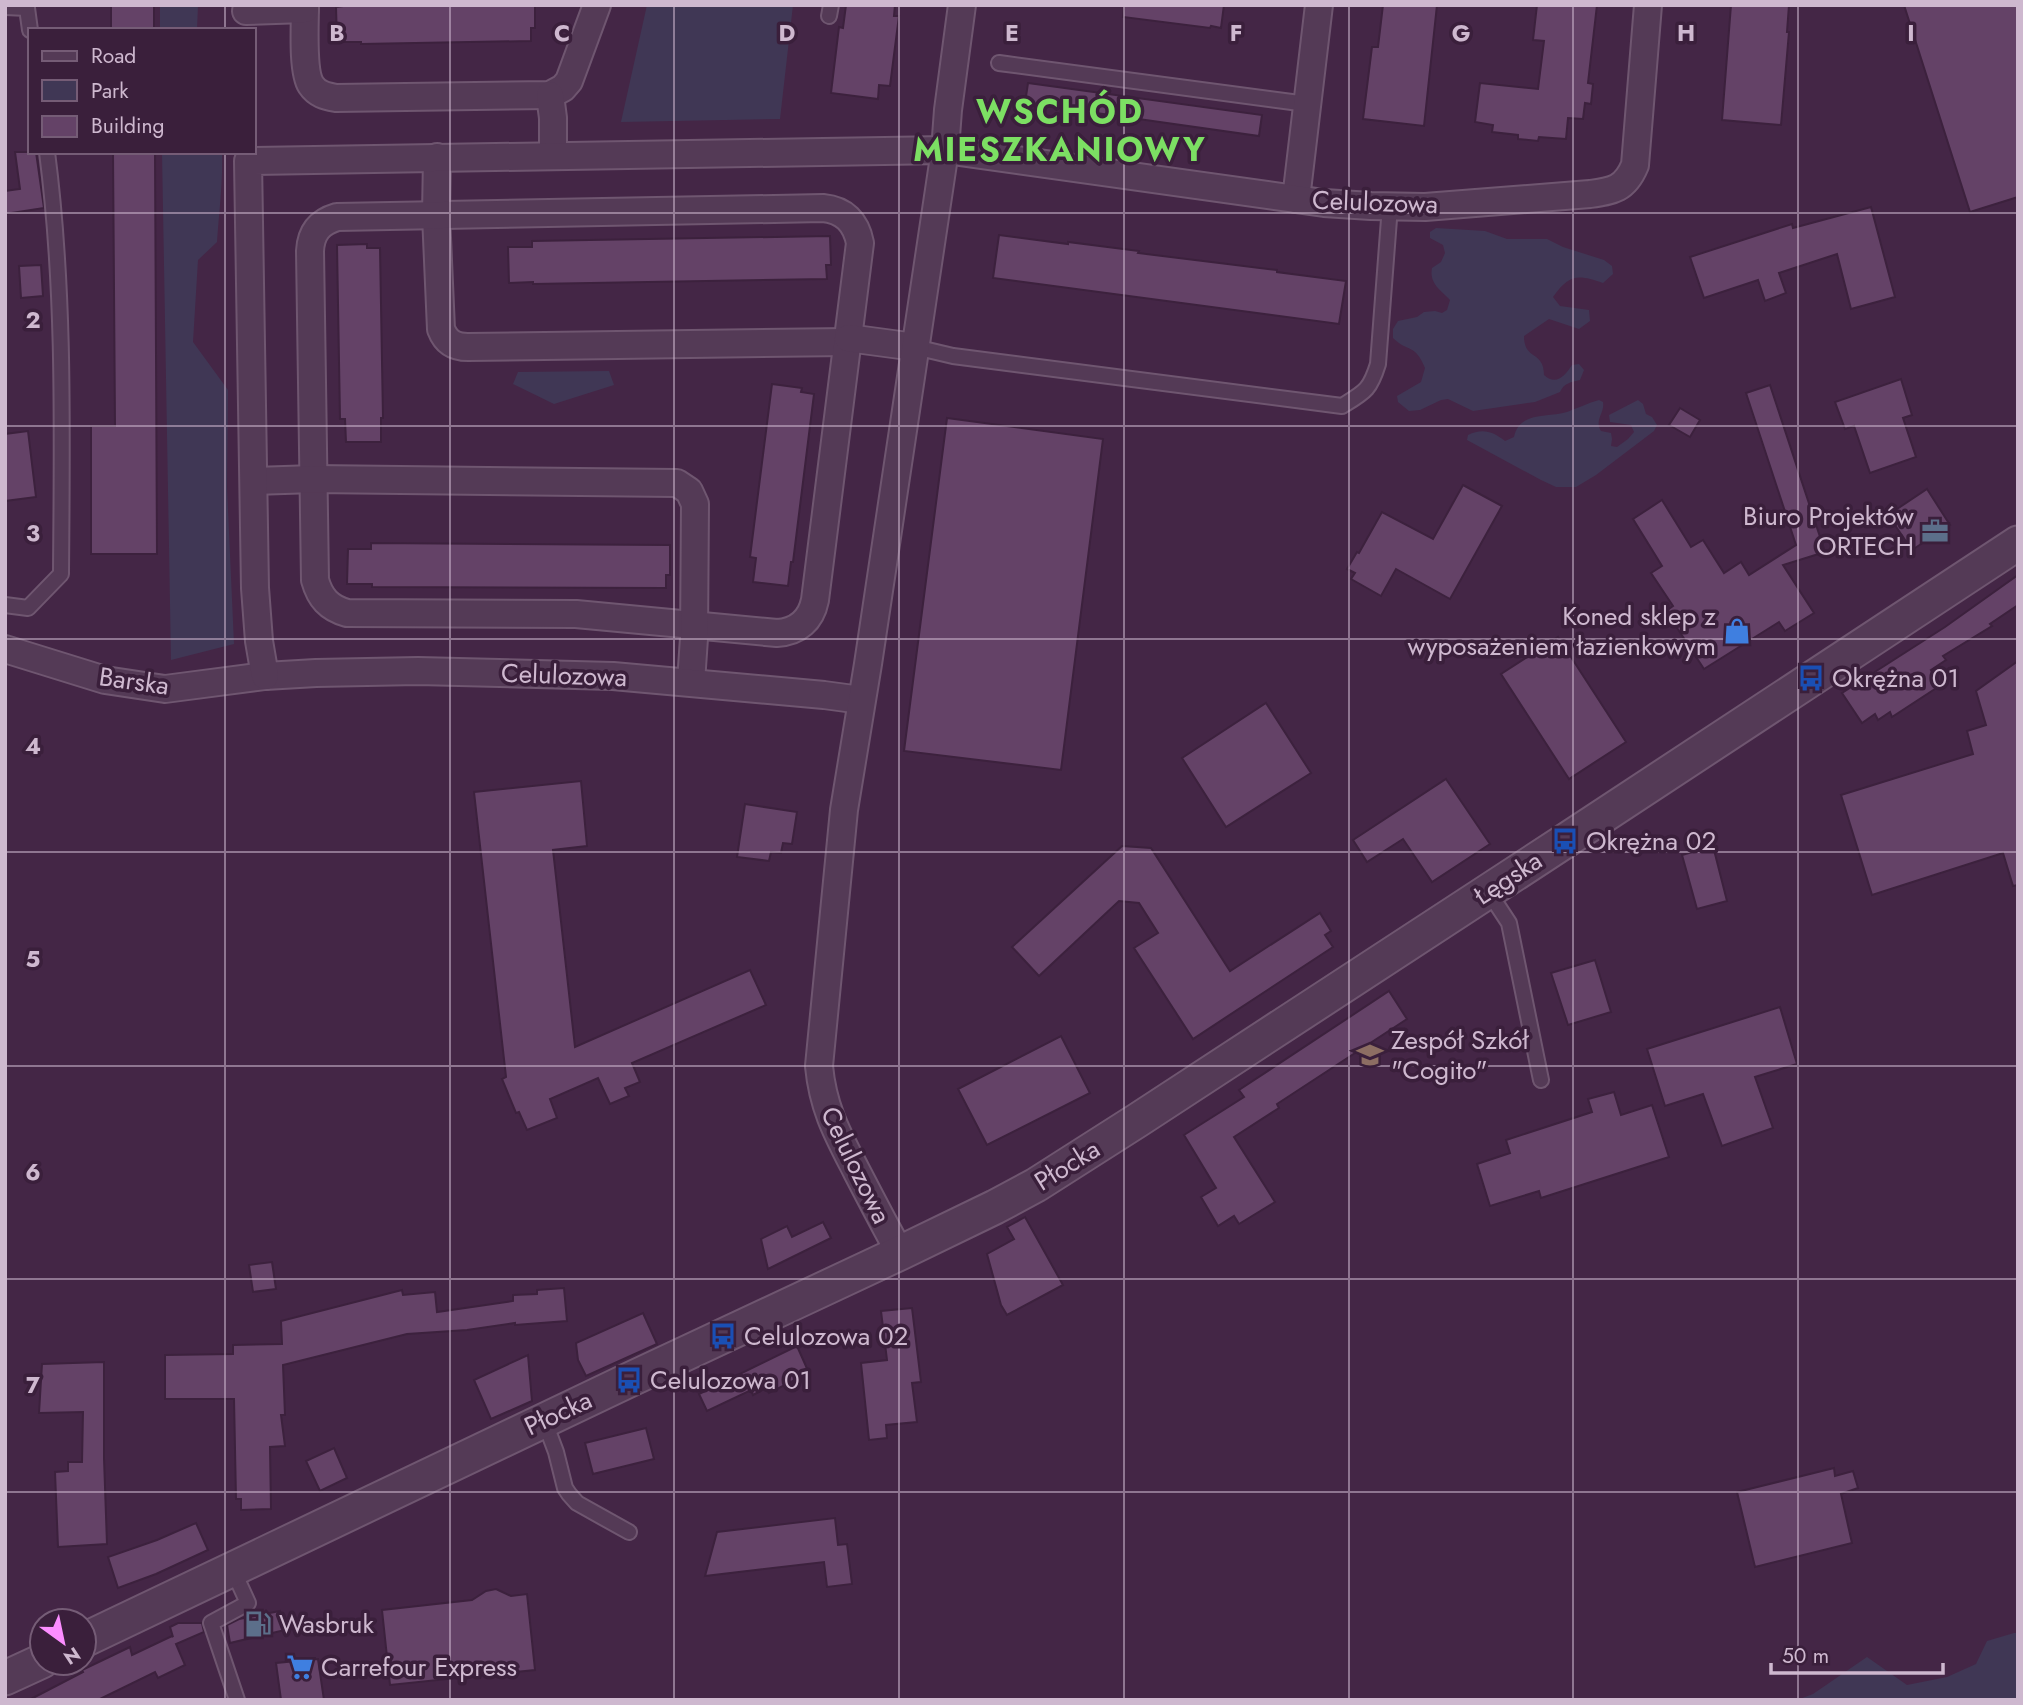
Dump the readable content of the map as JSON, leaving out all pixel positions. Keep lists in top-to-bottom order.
{
  "streets": {
    "street": [
      "Celulozowa",
      "Barska",
      "Łęgska",
      "Płocka"
    ]
  },
  "crossings": [
    ["Celulozowa", "Barska"],
    ["Celulozowa", "Płocka"],
    ["Łęgska", "Płocka"]
  ],
  "districts": ["WSCHÓD MIESZKANIOWY"],
  "places": {
    "office": ["Biuro Projektów ORTECH"],
    "shop": ["Koned sklep z wyposażeniem łazienkowym"],
    "bus stop": [
      "Okrężna 01",
      "Okrężna 02",
      "Celulozowa 02",
      "Celulozowa 01"
    ],
    "school or university": ["Zespół Szkół \"Cogito\""],
    "fuel station": ["Wasbruk"],
    "supermarket": ["Carrefour Express"]
  },
  "legend": ["Road", "Park", "Building"],
  "scale_bar": "50 m",
  "north": "bottom right",
  "grid": {
    "columns": [
      "B",
      "C",
      "D",
      "E",
      "F",
      "G",
      "H",
      "I"
    ],
    "rows": [
      "2",
      "3",
      "4",
      "5",
      "6",
      "7"
    ]
  }
}
